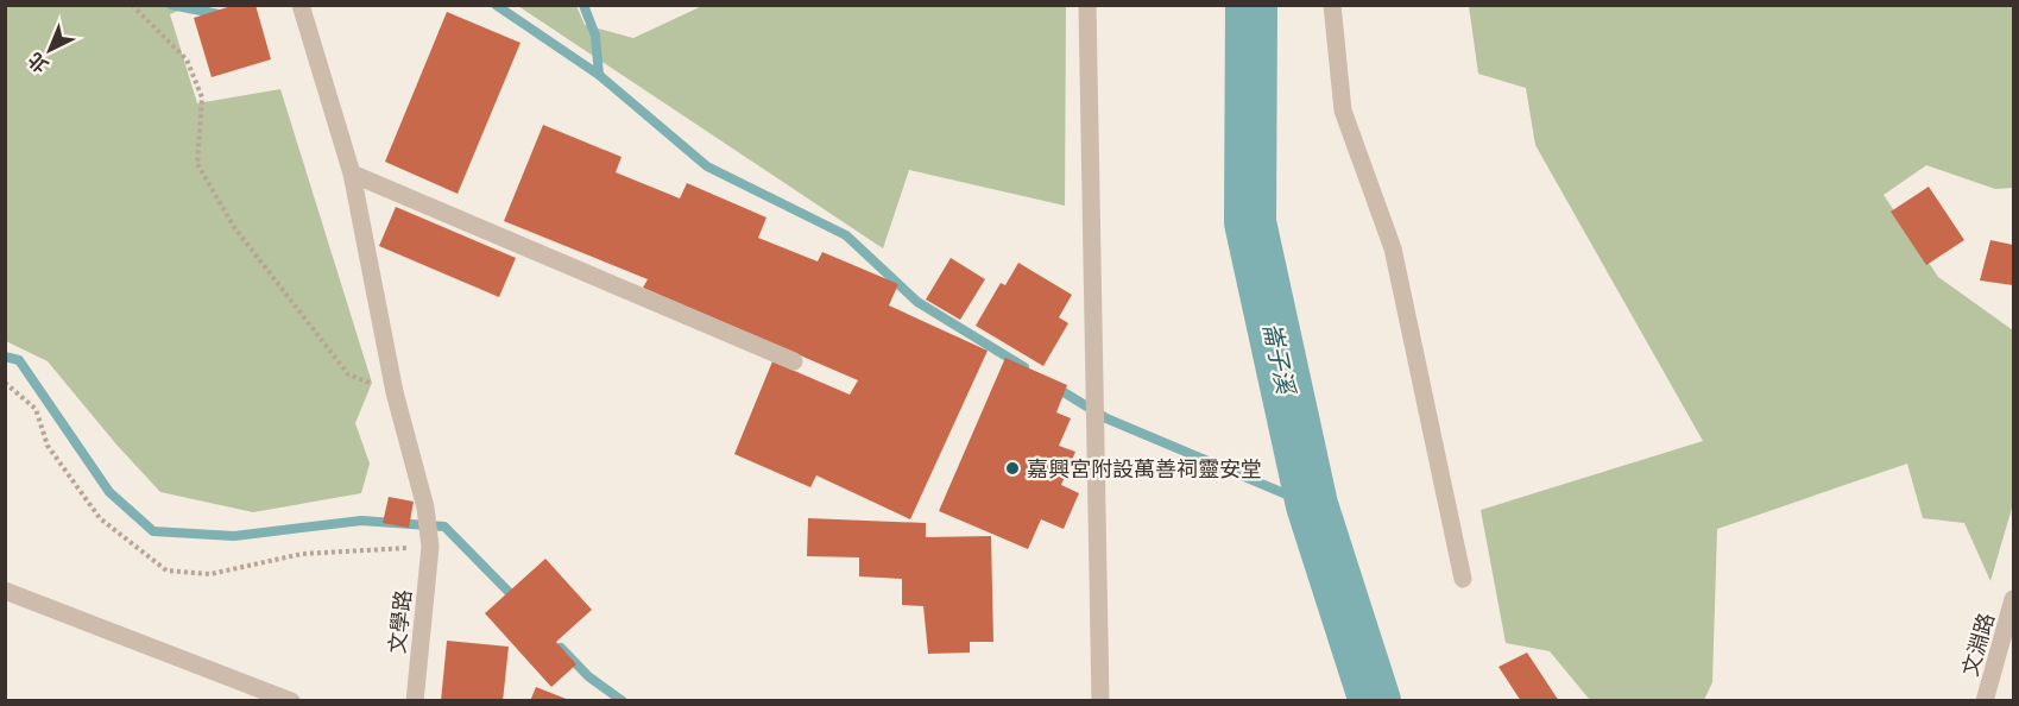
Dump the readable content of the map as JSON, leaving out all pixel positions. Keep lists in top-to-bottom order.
{
  "streets": {
    "street": ["文學路", "文淵路"]
  },
  "water": ["崙子溪"],
  "places": ["嘉興宮附設萬善祠靈安堂"],
  "north": "bottom left"
}
